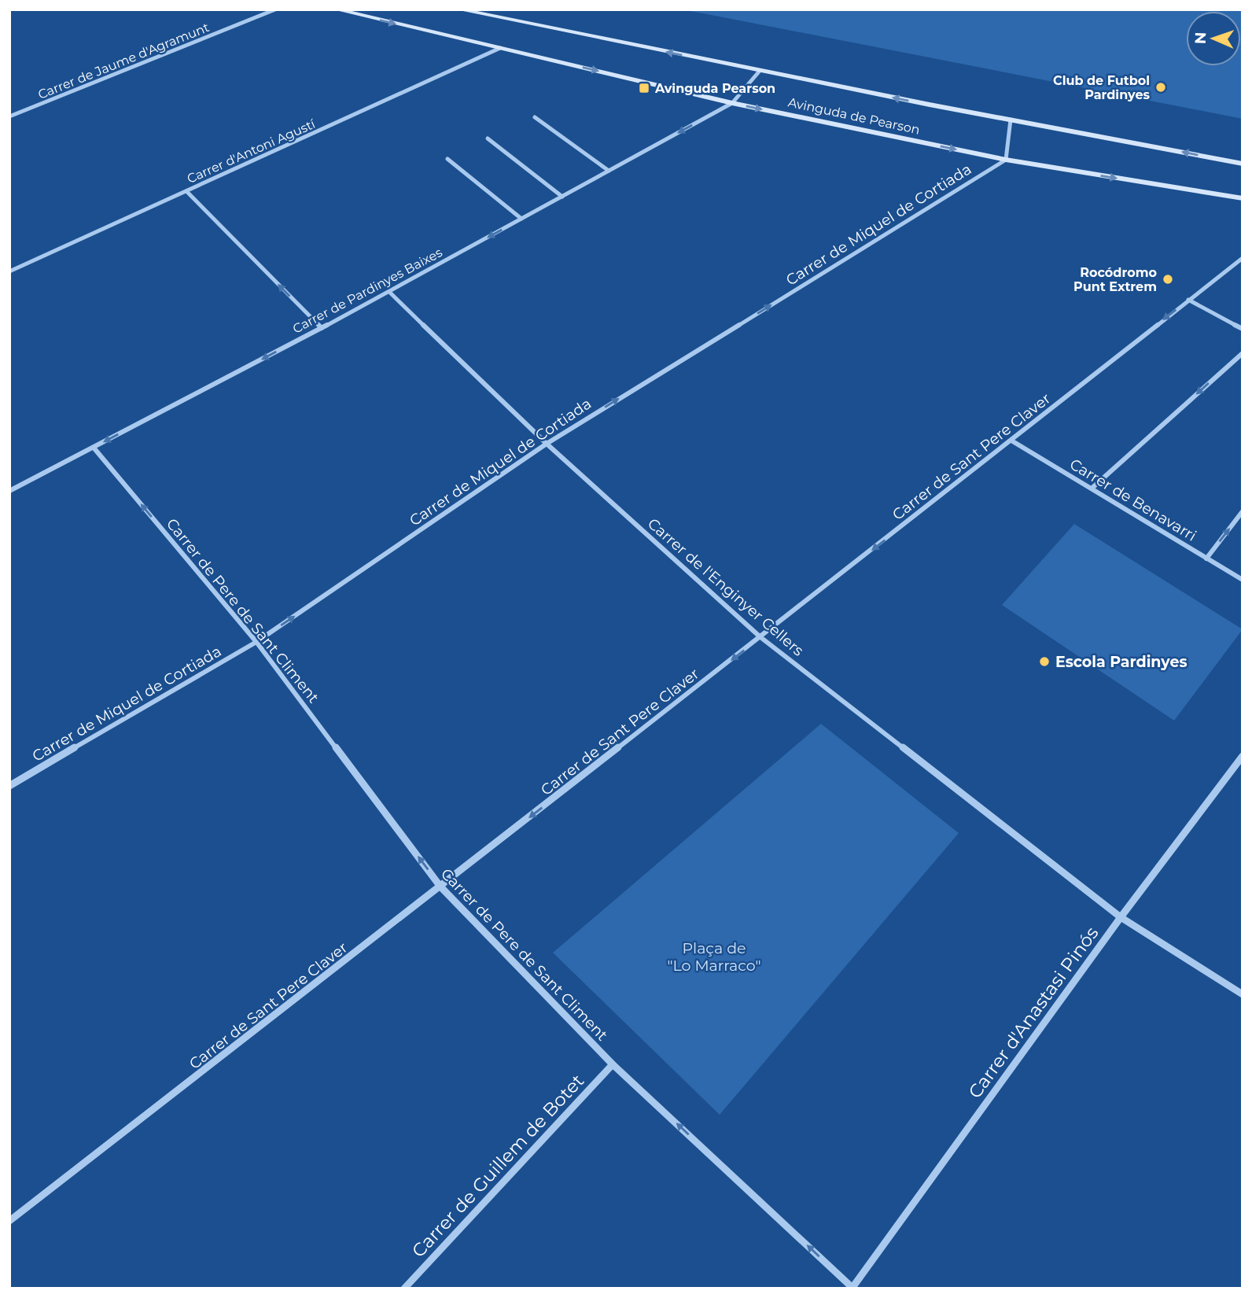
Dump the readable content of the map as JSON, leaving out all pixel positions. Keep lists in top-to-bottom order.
{
  "streets": {
    "street": [
      "Carrer de Jaume d'Agramunt",
      "Avinguda de Pearson",
      "Carrer d'Antoni Agustí",
      "Carrer de Miquel de Cortiada",
      "Carrer de Pardinyes Baixes",
      "Carrer de Sant Pere Claver",
      "Carrer de Benavarri",
      "Carrer de l'Enginyer Cellers",
      "Carrer de Pere de Sant Climent",
      "Carrer d'Anastasi Pinós",
      "Carrer de Guillem de Botet"
    ]
  },
  "crossings": [
    ["Avinguda de Pearson", "Carrer d'Antoni Agustí"],
    ["Avinguda de Pearson", "Carrer de Miquel de Cortiada"],
    ["Avinguda de Pearson", "Carrer de Pardinyes Baixes"],
    ["Carrer de Miquel de Cortiada", "Carrer de l'Enginyer Cellers"],
    ["Carrer de Miquel de Cortiada", "Carrer de Pere de Sant Climent"],
    ["Carrer de Pardinyes Baixes", "Carrer de l'Enginyer Cellers"],
    ["Carrer de Pardinyes Baixes", "Carrer de Pere de Sant Climent"],
    ["Carrer de Sant Pere Claver", "Carrer de Benavarri"],
    ["Carrer de Sant Pere Claver", "Carrer de l'Enginyer Cellers"],
    ["Carrer de Sant Pere Claver", "Carrer de Pere de Sant Climent"],
    ["Carrer de l'Enginyer Cellers", "Carrer d'Anastasi Pinós"],
    ["Carrer de Pere de Sant Climent", "Carrer d'Anastasi Pinós"],
    ["Carrer de Pere de Sant Climent", "Carrer de Guillem de Botet"]
  ],
  "one_way": [
    "Carrer de Miquel de Cortiada",
    "Carrer de Pardinyes Baixes",
    "Carrer de Sant Pere Claver",
    "Carrer de Pere de Sant Climent"
  ],
  "parks": ["Plaça de \"Lo Marraco\""],
  "places": {
    "other": ["Club de Futbol Pardinyes", "Rocódromo Punt Extrem", "Escola Pardinyes"],
    "transit": ["Avinguda Pearson"]
  },
  "north": "left"
}
